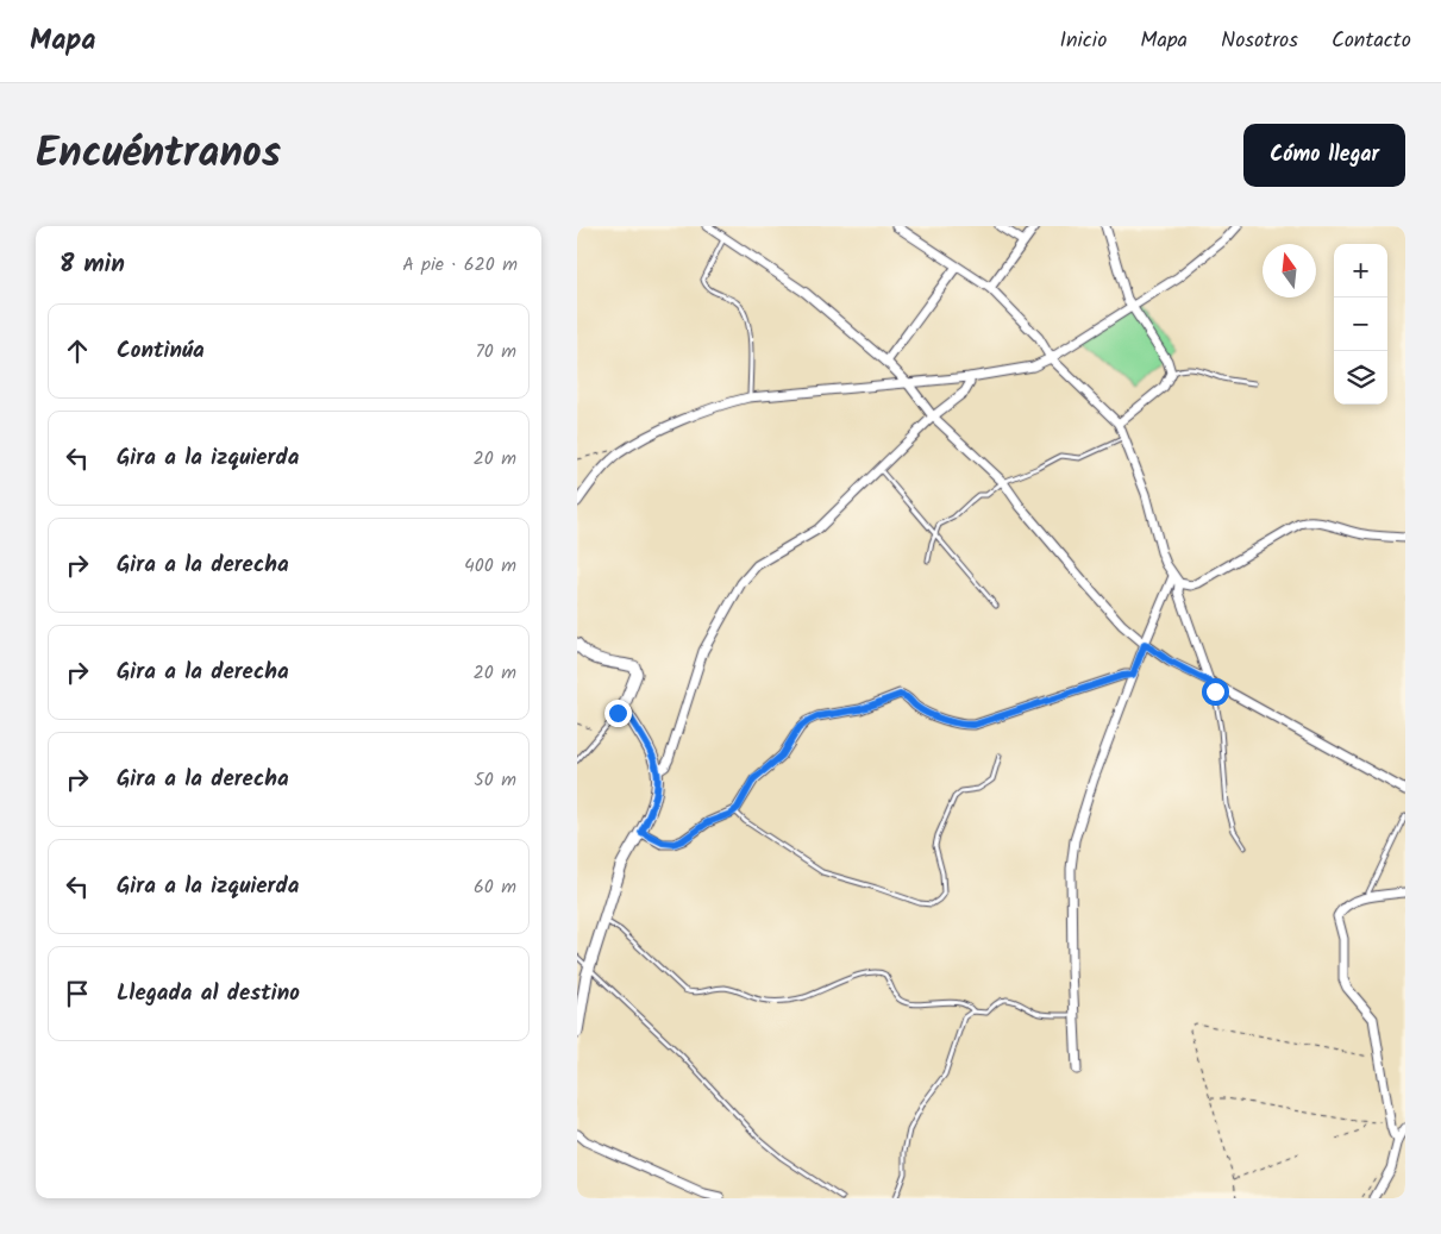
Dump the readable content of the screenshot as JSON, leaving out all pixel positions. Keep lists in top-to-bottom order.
{
  "north": "top",
  "page": {
    "header": "Mapa",
    "nav": [
      "Inicio",
      "Mapa",
      "Nosotros",
      "Contacto"
    ],
    "title": "Encuéntranos",
    "buttons": "Cómo llegar",
    "heading": ["8 min", "A pie · 620 m"],
    "map_buttons": ["+", "−"],
    "list": [
      ["Continúa", "70 m"],
      ["Gira a la izquierda", "20 m"],
      ["Gira a la derecha", "400 m"],
      ["Gira a la derecha", "20 m"],
      ["Gira a la derecha", "50 m"],
      ["Gira a la izquierda", "60 m"],
      "Llegada al destino"
    ]
  }
}
